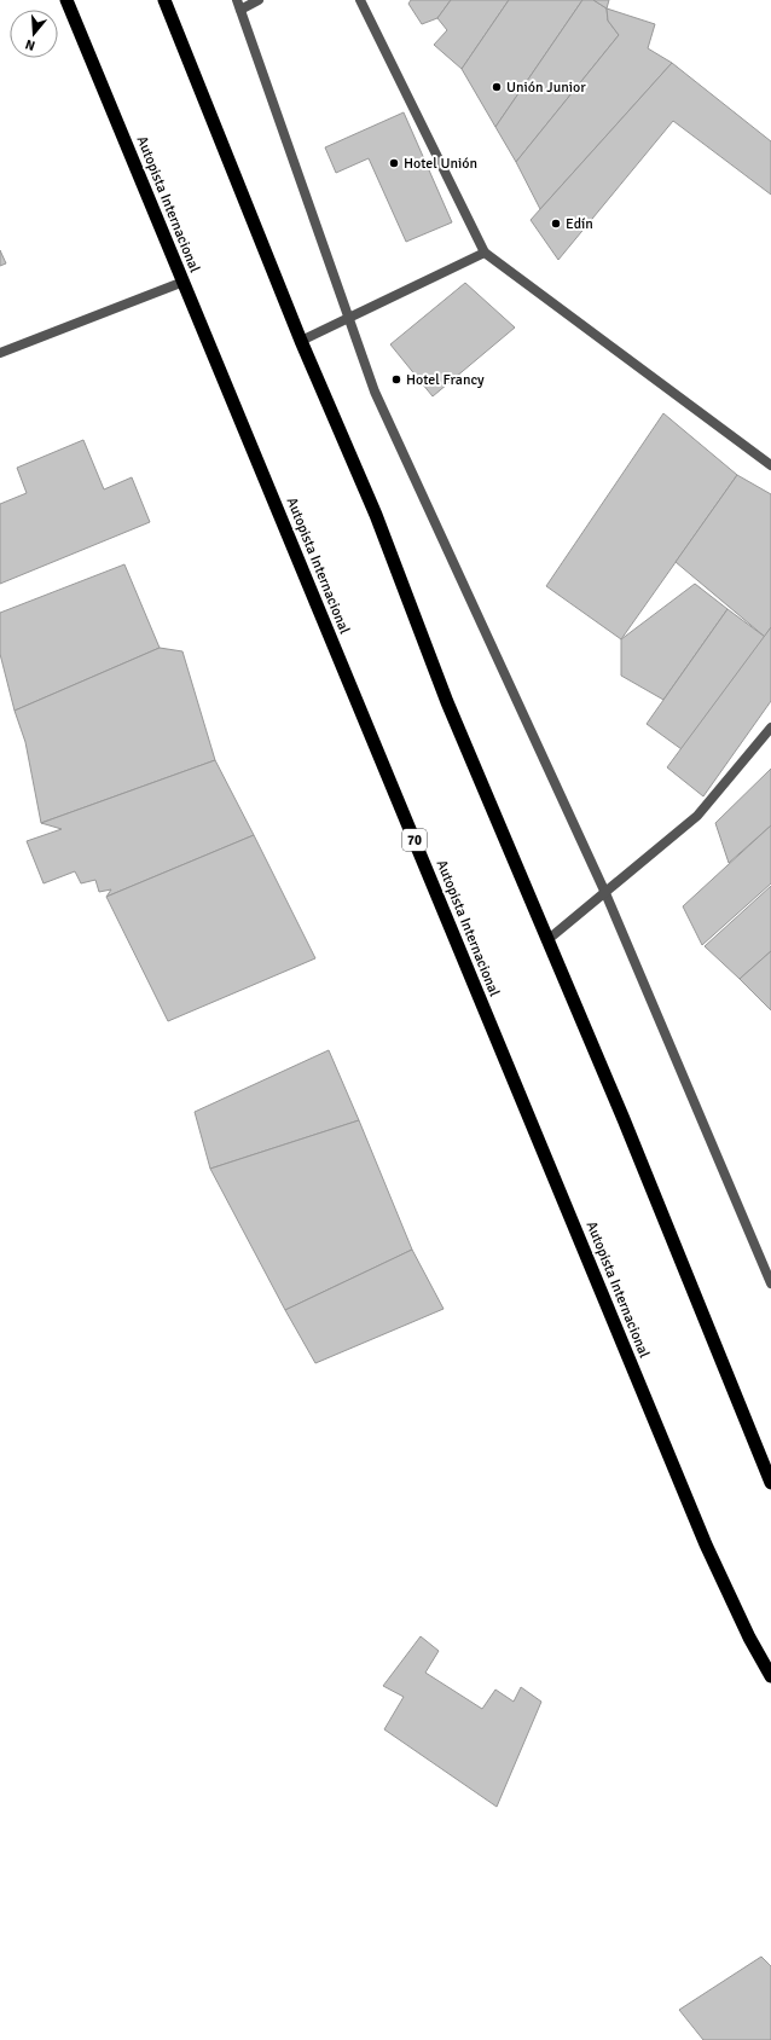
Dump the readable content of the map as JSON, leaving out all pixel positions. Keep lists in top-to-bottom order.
{
  "streets": {
    "highway": ["Autopista Internacional", "70"]
  },
  "places": [
    "Unión Junior",
    "Hotel Unión",
    "Edín",
    "Hotel Francy"
  ],
  "north": "bottom"
}
